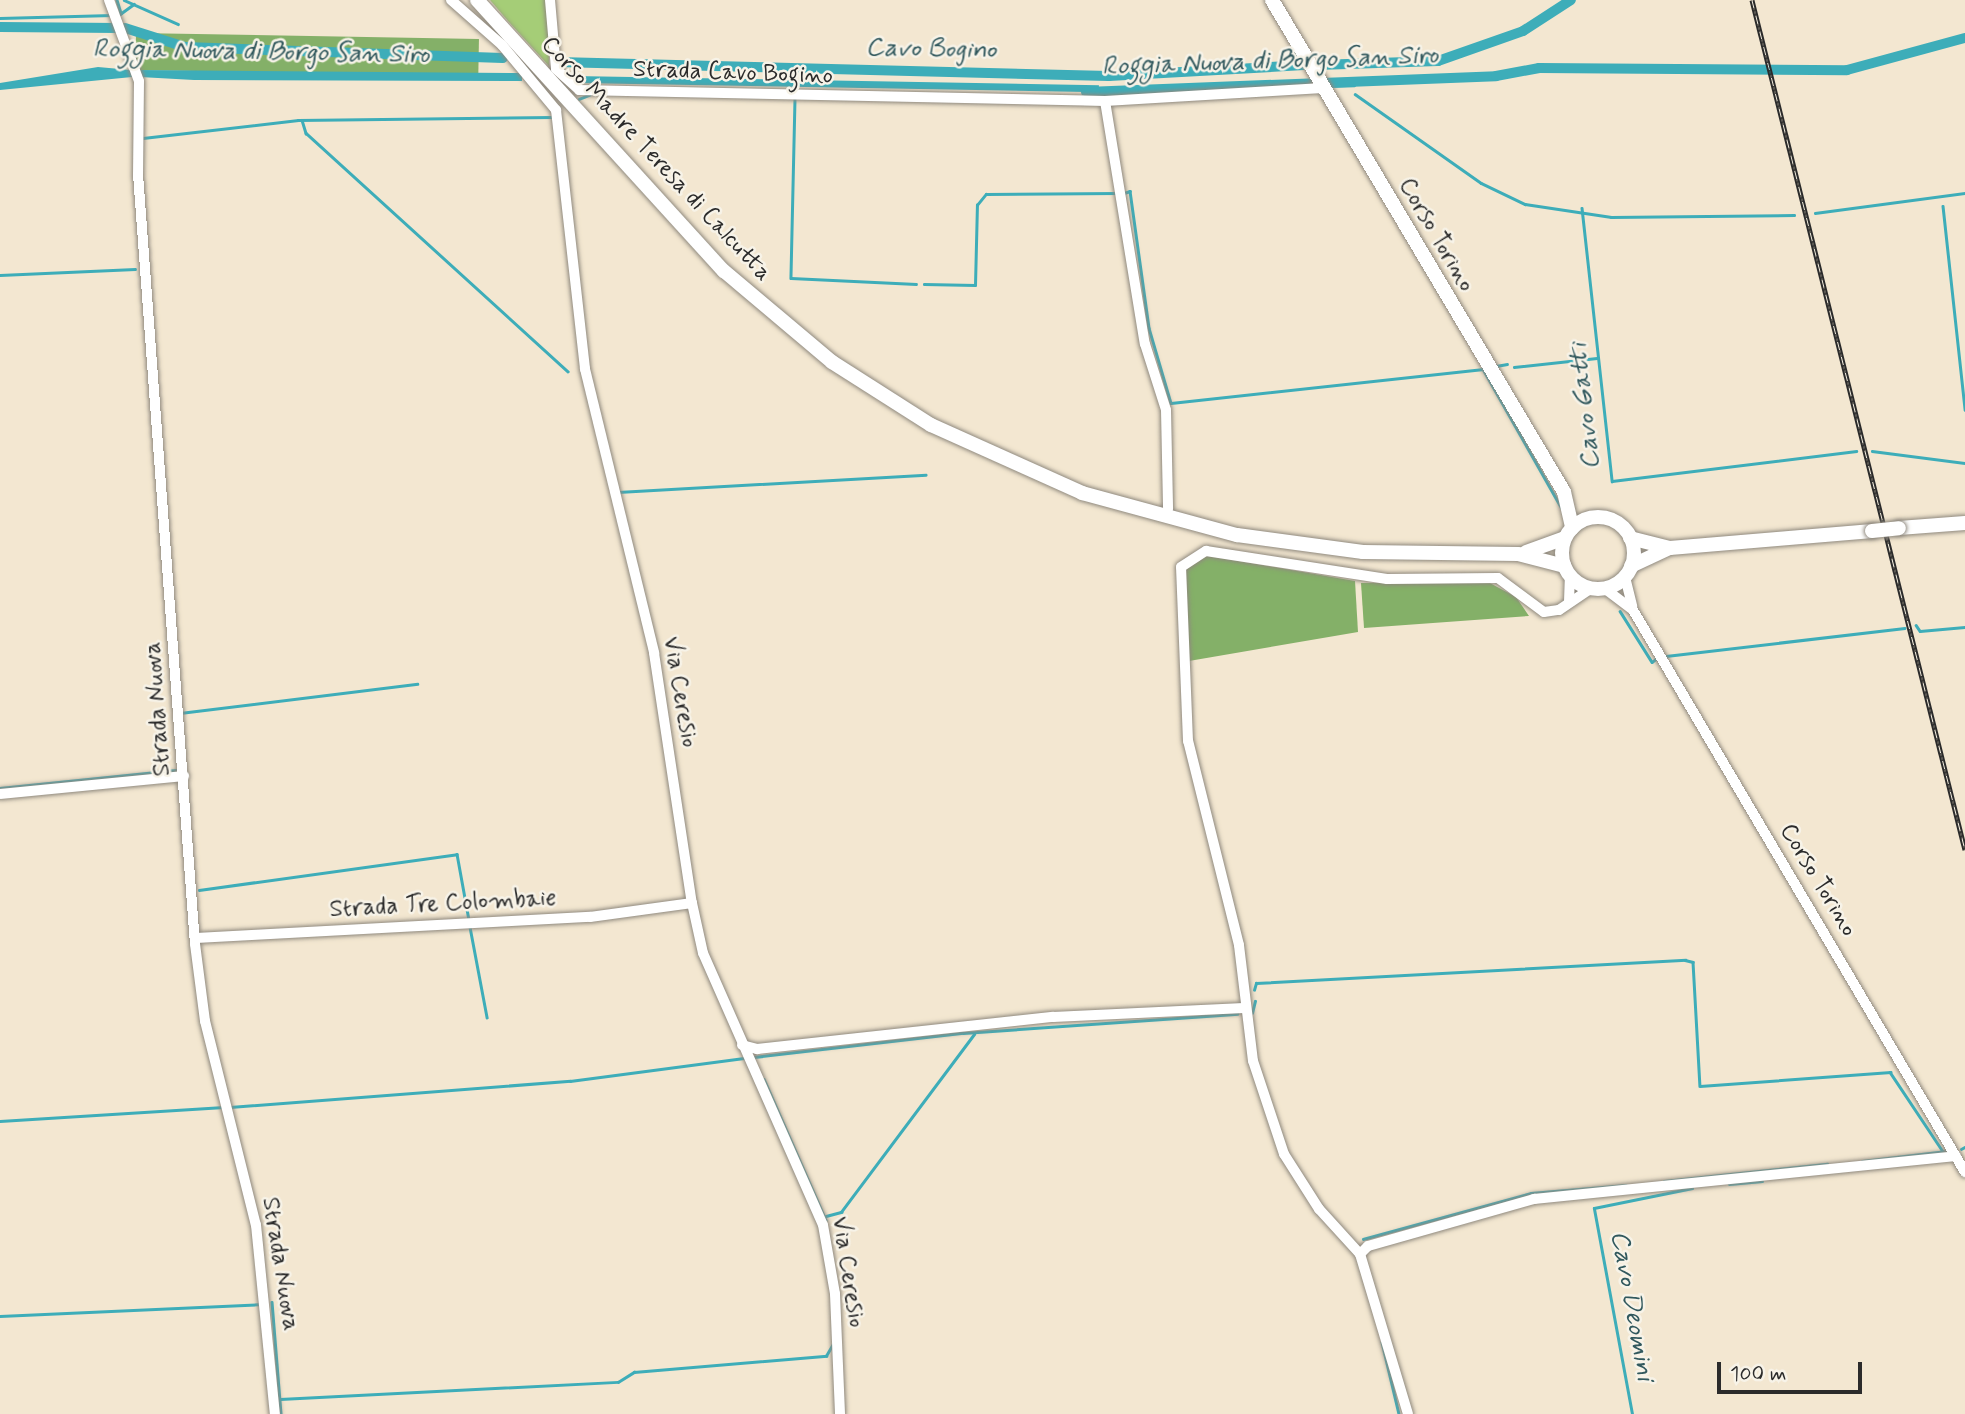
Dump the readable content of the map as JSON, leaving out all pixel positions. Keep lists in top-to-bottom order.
{
  "streets": {
    "main road": ["Corso Madre Teresa di Calcutta", "Corso Torino"],
    "street": [
      "Strada Cavo Bogino",
      "Via Ceresio",
      "Strada Nuova",
      "Strada Tre Colombaie"
    ]
  },
  "crossings": [
    ["Strada Cavo Bogino", "Corso Torino"],
    ["Via Ceresio", "Strada Tre Colombaie"],
    ["Strada Nuova", "Strada Tre Colombaie"]
  ],
  "water": [
    "Cavo Bogino",
    "Roggia Nuova di Borgo San Siro",
    "Cavo Gatti",
    "Cavo Deomini"
  ],
  "scale_bar": "100 m"
}
